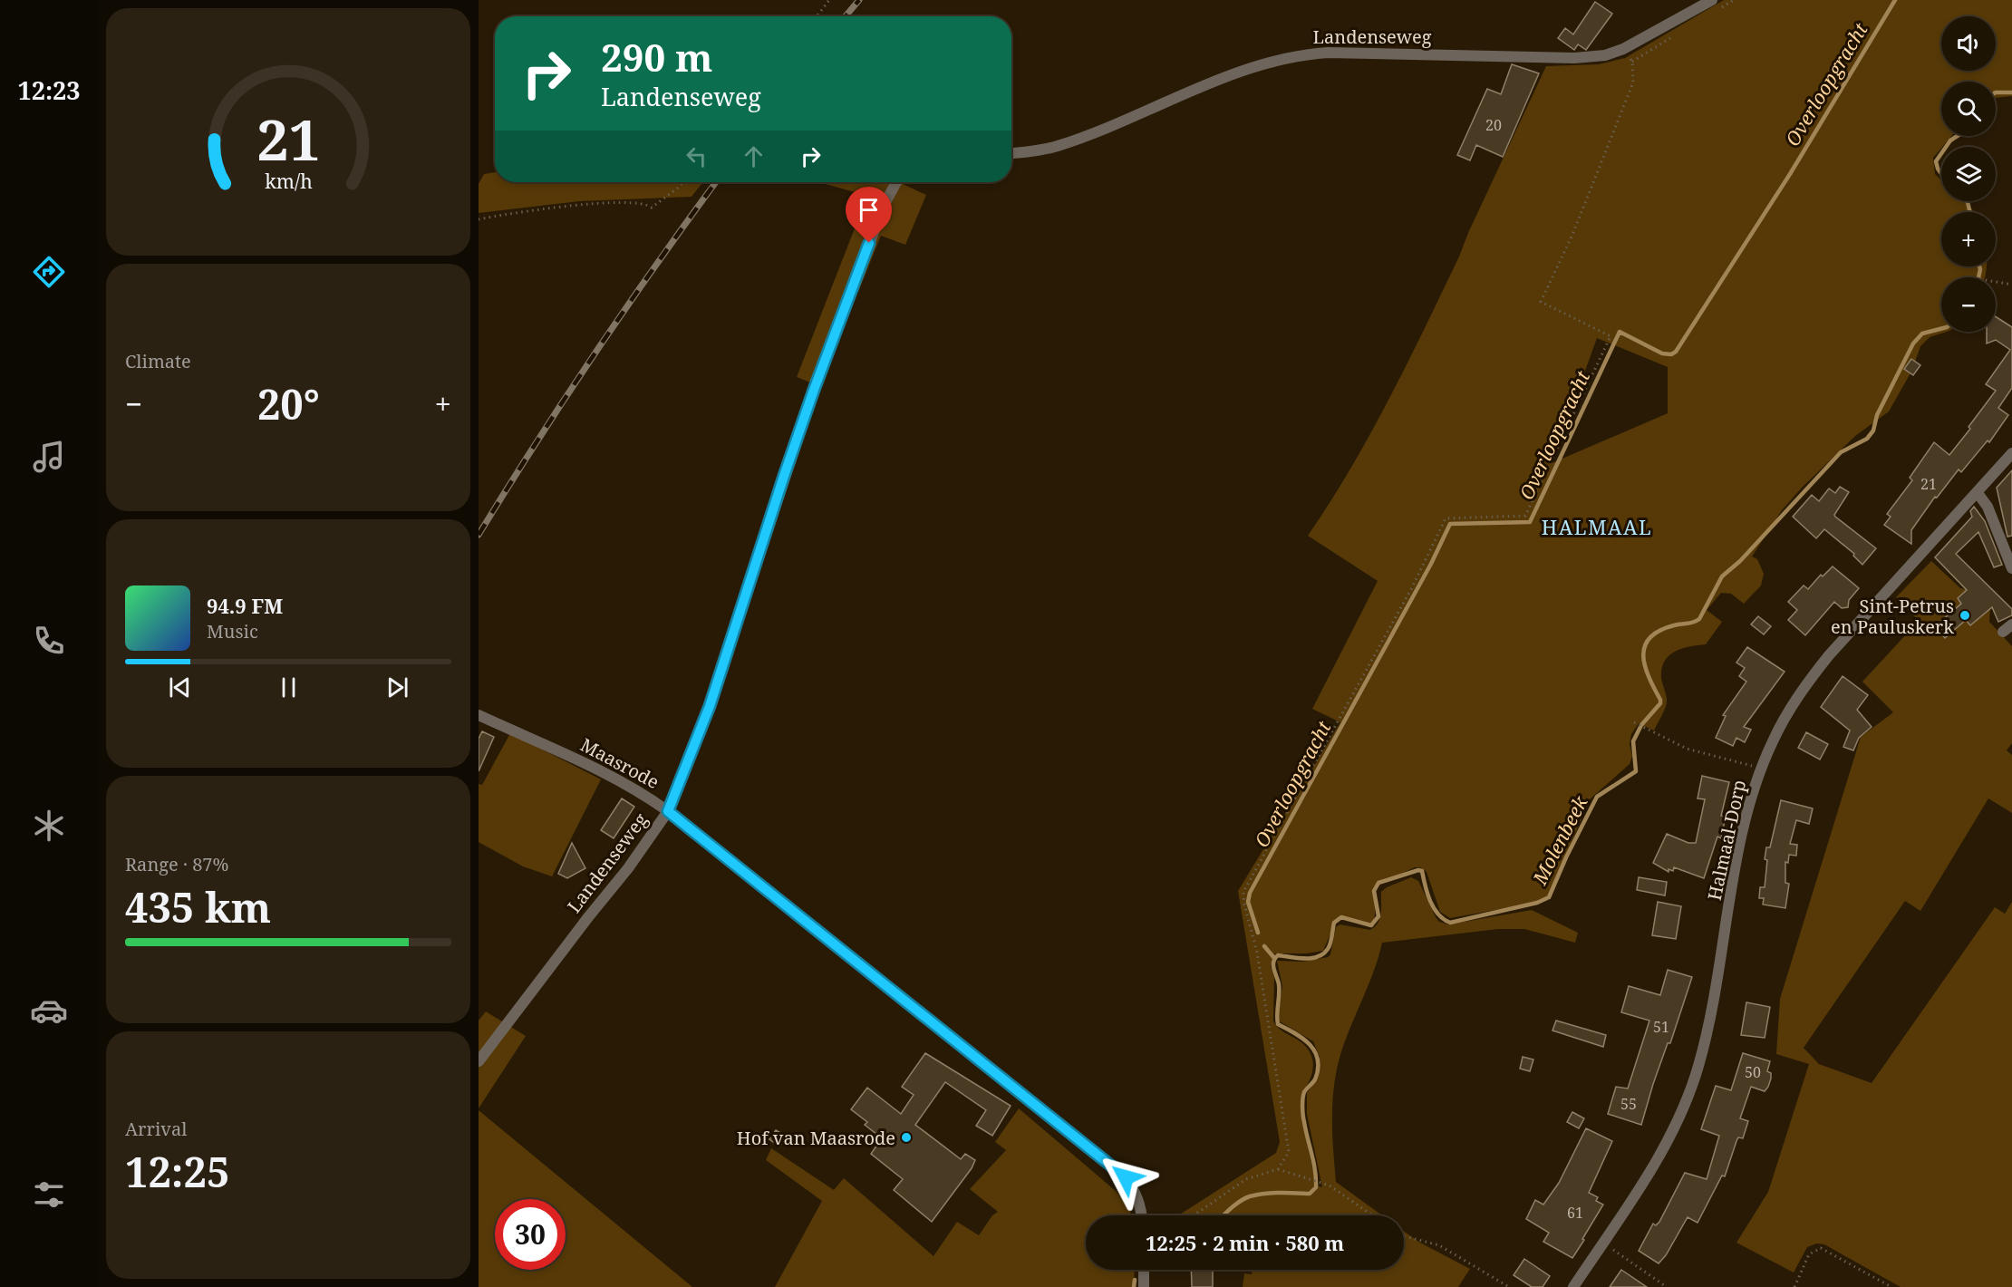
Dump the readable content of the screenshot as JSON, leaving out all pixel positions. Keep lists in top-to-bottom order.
{
  "streets": {
    "street": ["Landenseweg", "Maasrode", "Halmaal-Dorp"]
  },
  "crossings": [
    ["Landenseweg", "Maasrode"]
  ],
  "districts": ["HALMAAL"],
  "water": ["Overloopgracht", "Molenbeek"],
  "places": ["Sint-Petrus en Pauluskerk", "Hof van Maasrode"],
  "house_numbers": [
    "20",
    "21",
    "51",
    "50",
    "55",
    "61"
  ],
  "page": {
    "tabs": "12:23",
    "map_buttons": ["+", "−"],
    "turn": ["290 m", "Landenseweg"],
    "tile": [
      "Climate",
      ["Range · 87%", "435 km"],
      ["Arrival", "12:25"]
    ],
    "heat": ["−", "20°", "+"],
    "song": ["94.9 FM", "Music"],
    "limit": "30",
    "trip": "12:25 · 2 min · 580 m",
    "gauge": ["21", "km/h"]
  }
}
